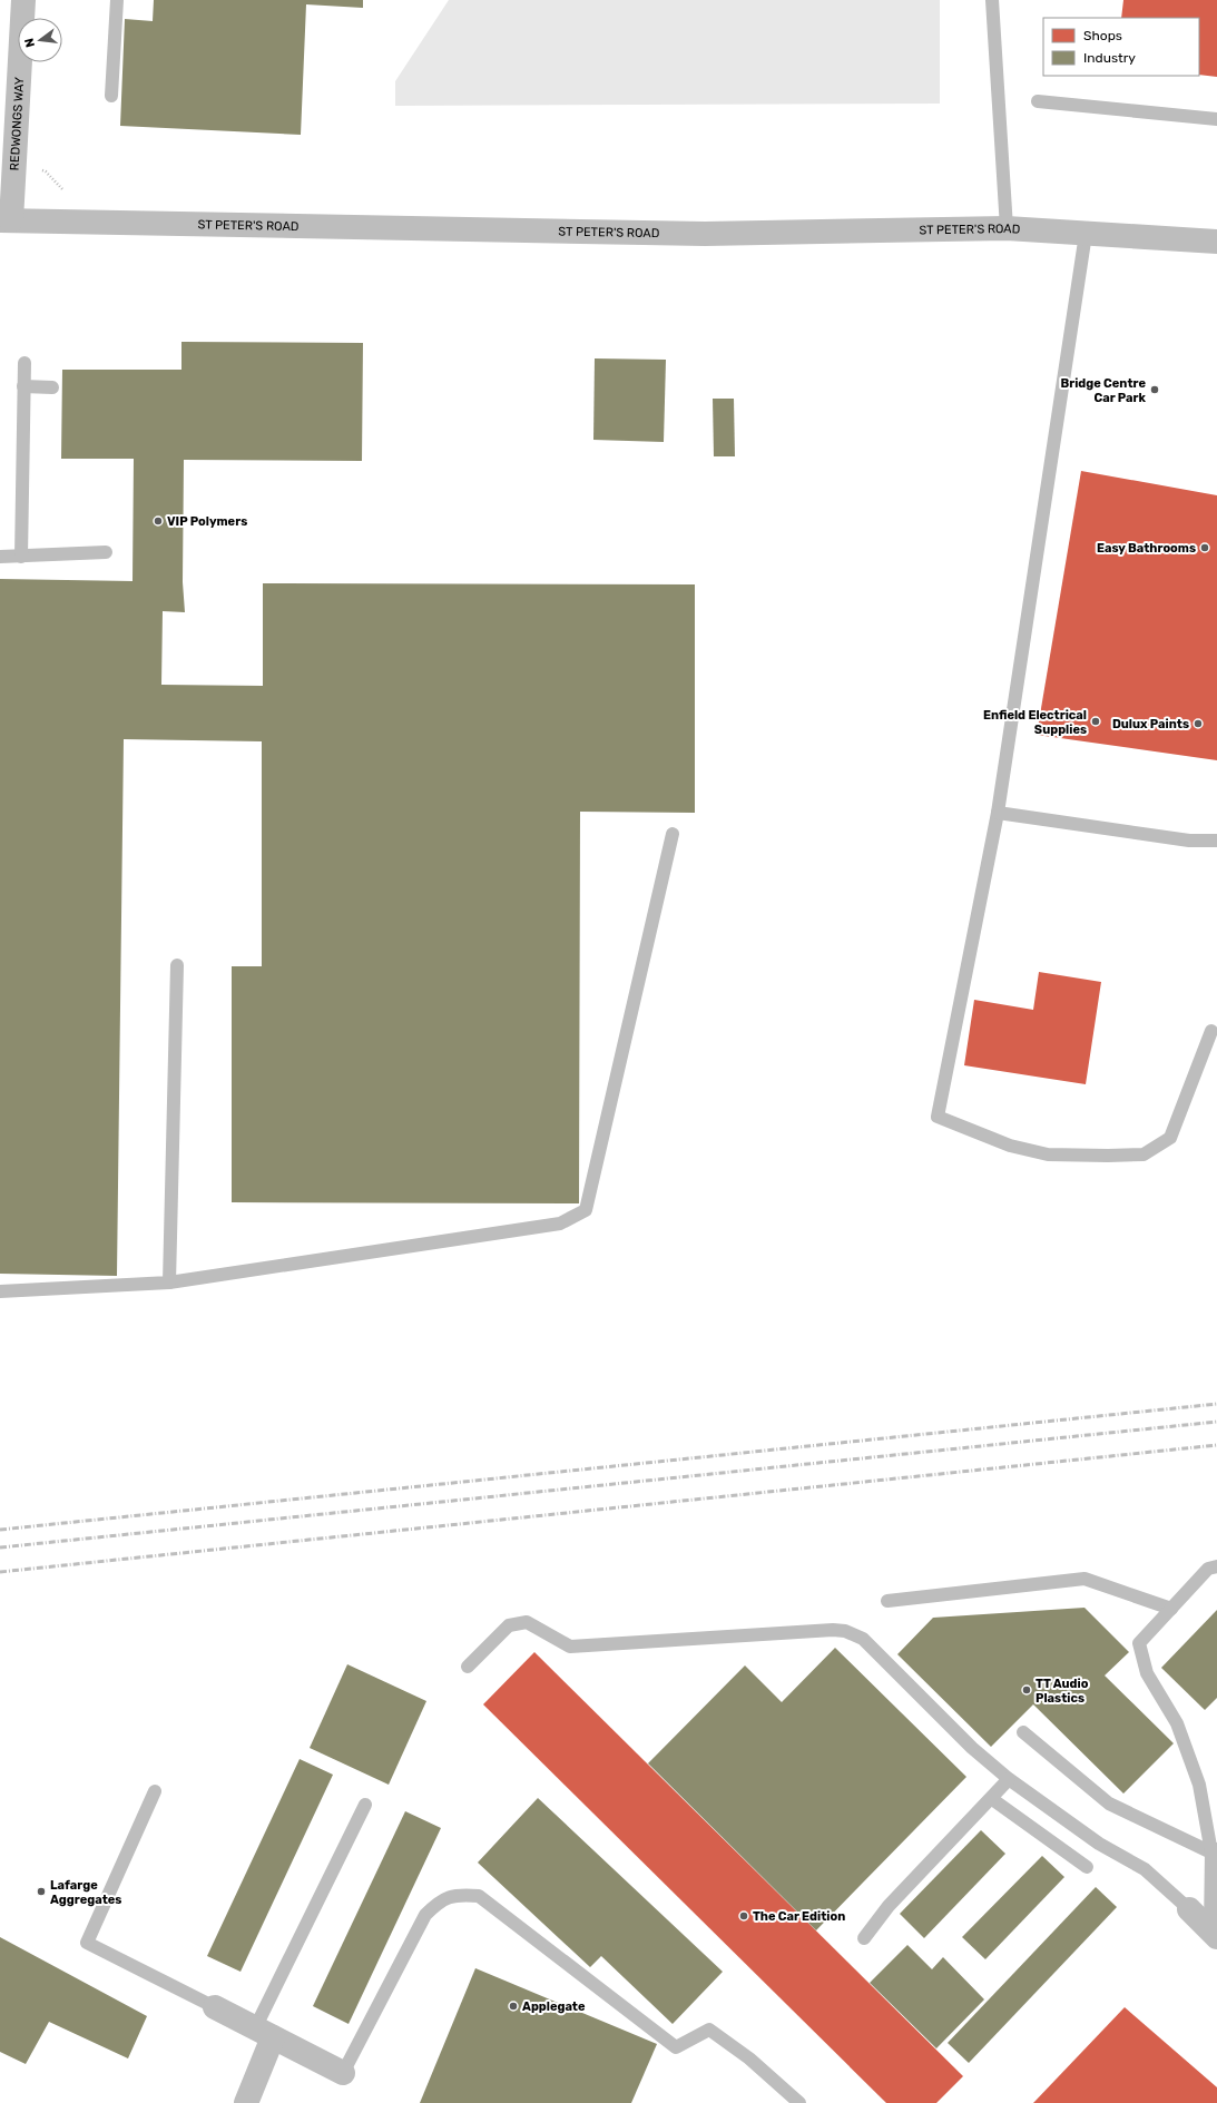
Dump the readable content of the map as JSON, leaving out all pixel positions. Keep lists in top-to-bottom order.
{
  "streets": {
    "street": ["REDWONGS WAY", "ST PETER'S ROAD"]
  },
  "crossings": [
    ["REDWONGS WAY", "ST PETER'S ROAD"]
  ],
  "places": [
    "Bridge Centre Car Park",
    "VIP Polymers",
    "Easy Bathrooms",
    "Enfield Electrical Supplies",
    "Dulux Paints",
    "TT Audio Plastics",
    "Lafarge Aggregates",
    "The Car Edition",
    "Applegate"
  ],
  "legend": ["Shops", "Industry"],
  "north": "left"
}
